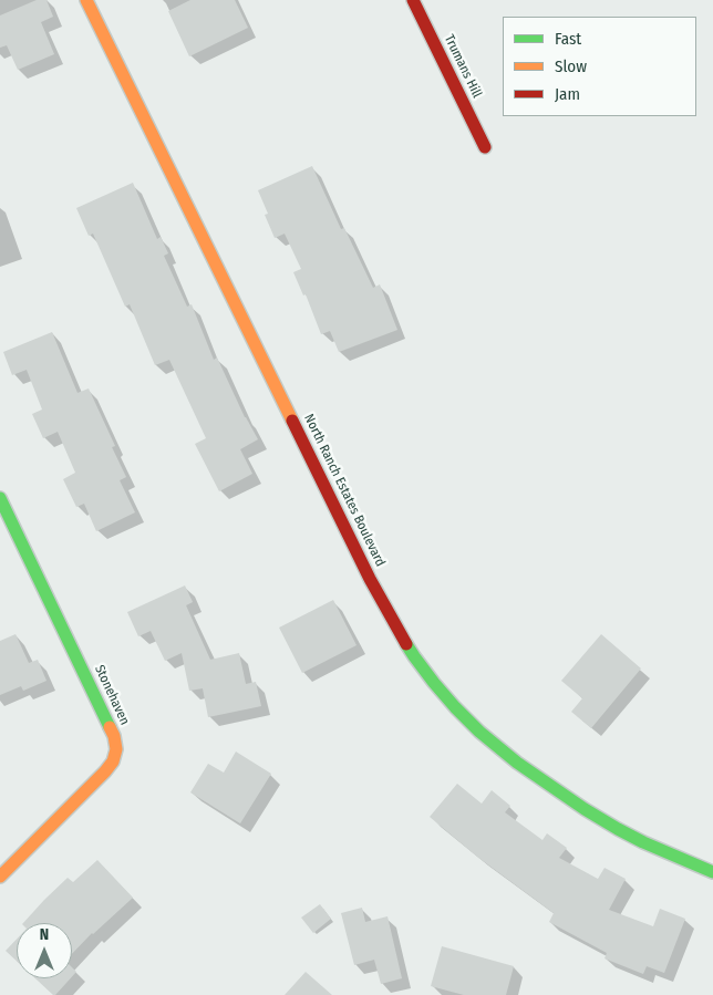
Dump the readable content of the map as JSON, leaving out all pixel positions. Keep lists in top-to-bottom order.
{
  "streets": {
    "street": ["Trumans Hill", "North Ranch Estates Boulevard", "Stonehaven"]
  },
  "legend": ["Fast", "Slow", "Jam"],
  "north": "top"
}
